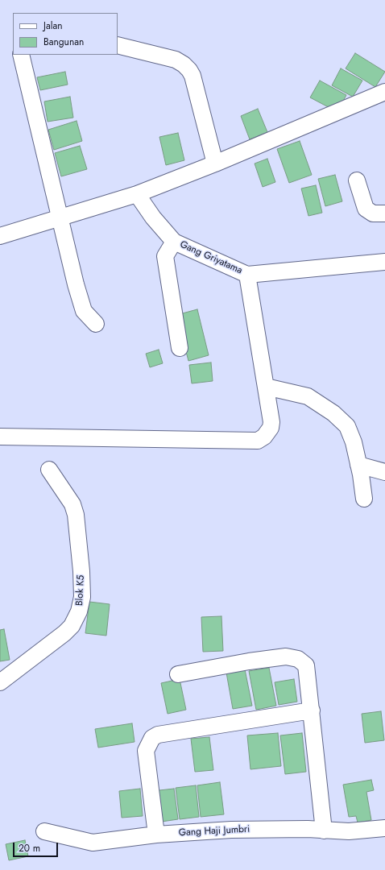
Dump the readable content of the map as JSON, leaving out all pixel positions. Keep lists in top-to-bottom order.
{
  "streets": {
    "street": ["Gang Griyatama", "Blok K5", "Gang Haji Jumbri"]
  },
  "legend": ["Jalan", "Bangunan"],
  "scale_bar": "20 m"
}
